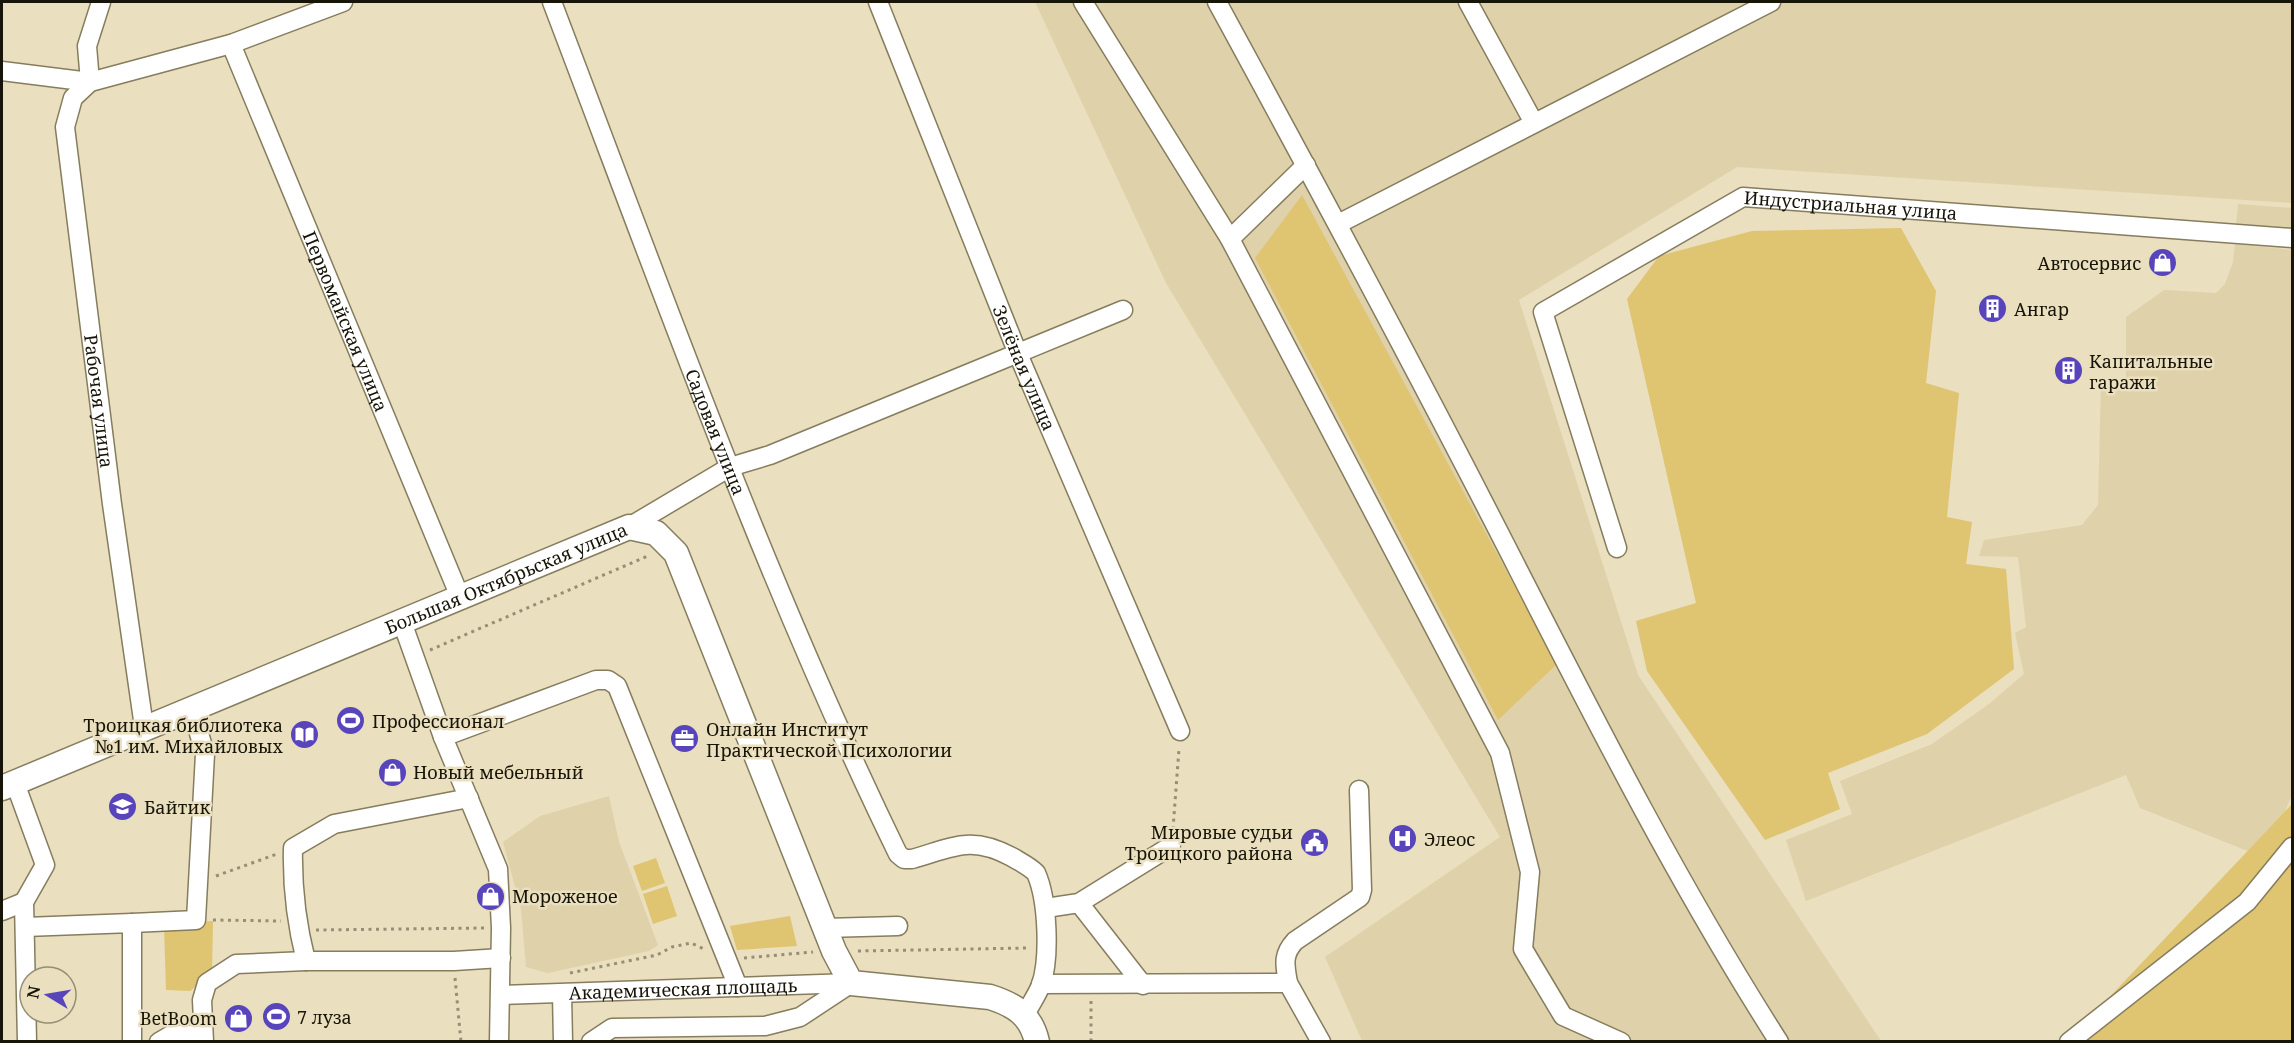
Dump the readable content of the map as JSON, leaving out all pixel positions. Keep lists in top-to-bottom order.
{
  "streets": {
    "main road": ["Большая Октябрьская улица"],
    "street": [
      "Индустриальная улица",
      "Первомайская улица",
      "Зелёная улица",
      "Рабочая улица",
      "Садовая улица",
      "Академическая площадь"
    ]
  },
  "crossings": [
    ["Первомайская улица", "Большая Октябрьская улица"],
    ["Рабочая улица", "Большая Октябрьская улица"],
    ["Большая Октябрьская улица", "Академическая площадь"]
  ],
  "places": {
    "shop": [
      "Автосервис",
      "Новый мебельный",
      "Мороженое",
      "BetBoom"
    ],
    "building": ["Ангар", "Капитальные гаражи"],
    "sports": ["Профессионал", "7 луза"],
    "library": ["Троицкая библиотека №1 им. Михайловых"],
    "office": ["Онлайн Институт Практической Психологии"],
    "school or university": ["Байтик"],
    "hospital": ["Элеос"],
    "public building": ["Мировые судьи Троицкого района"]
  },
  "north": "left"
}
